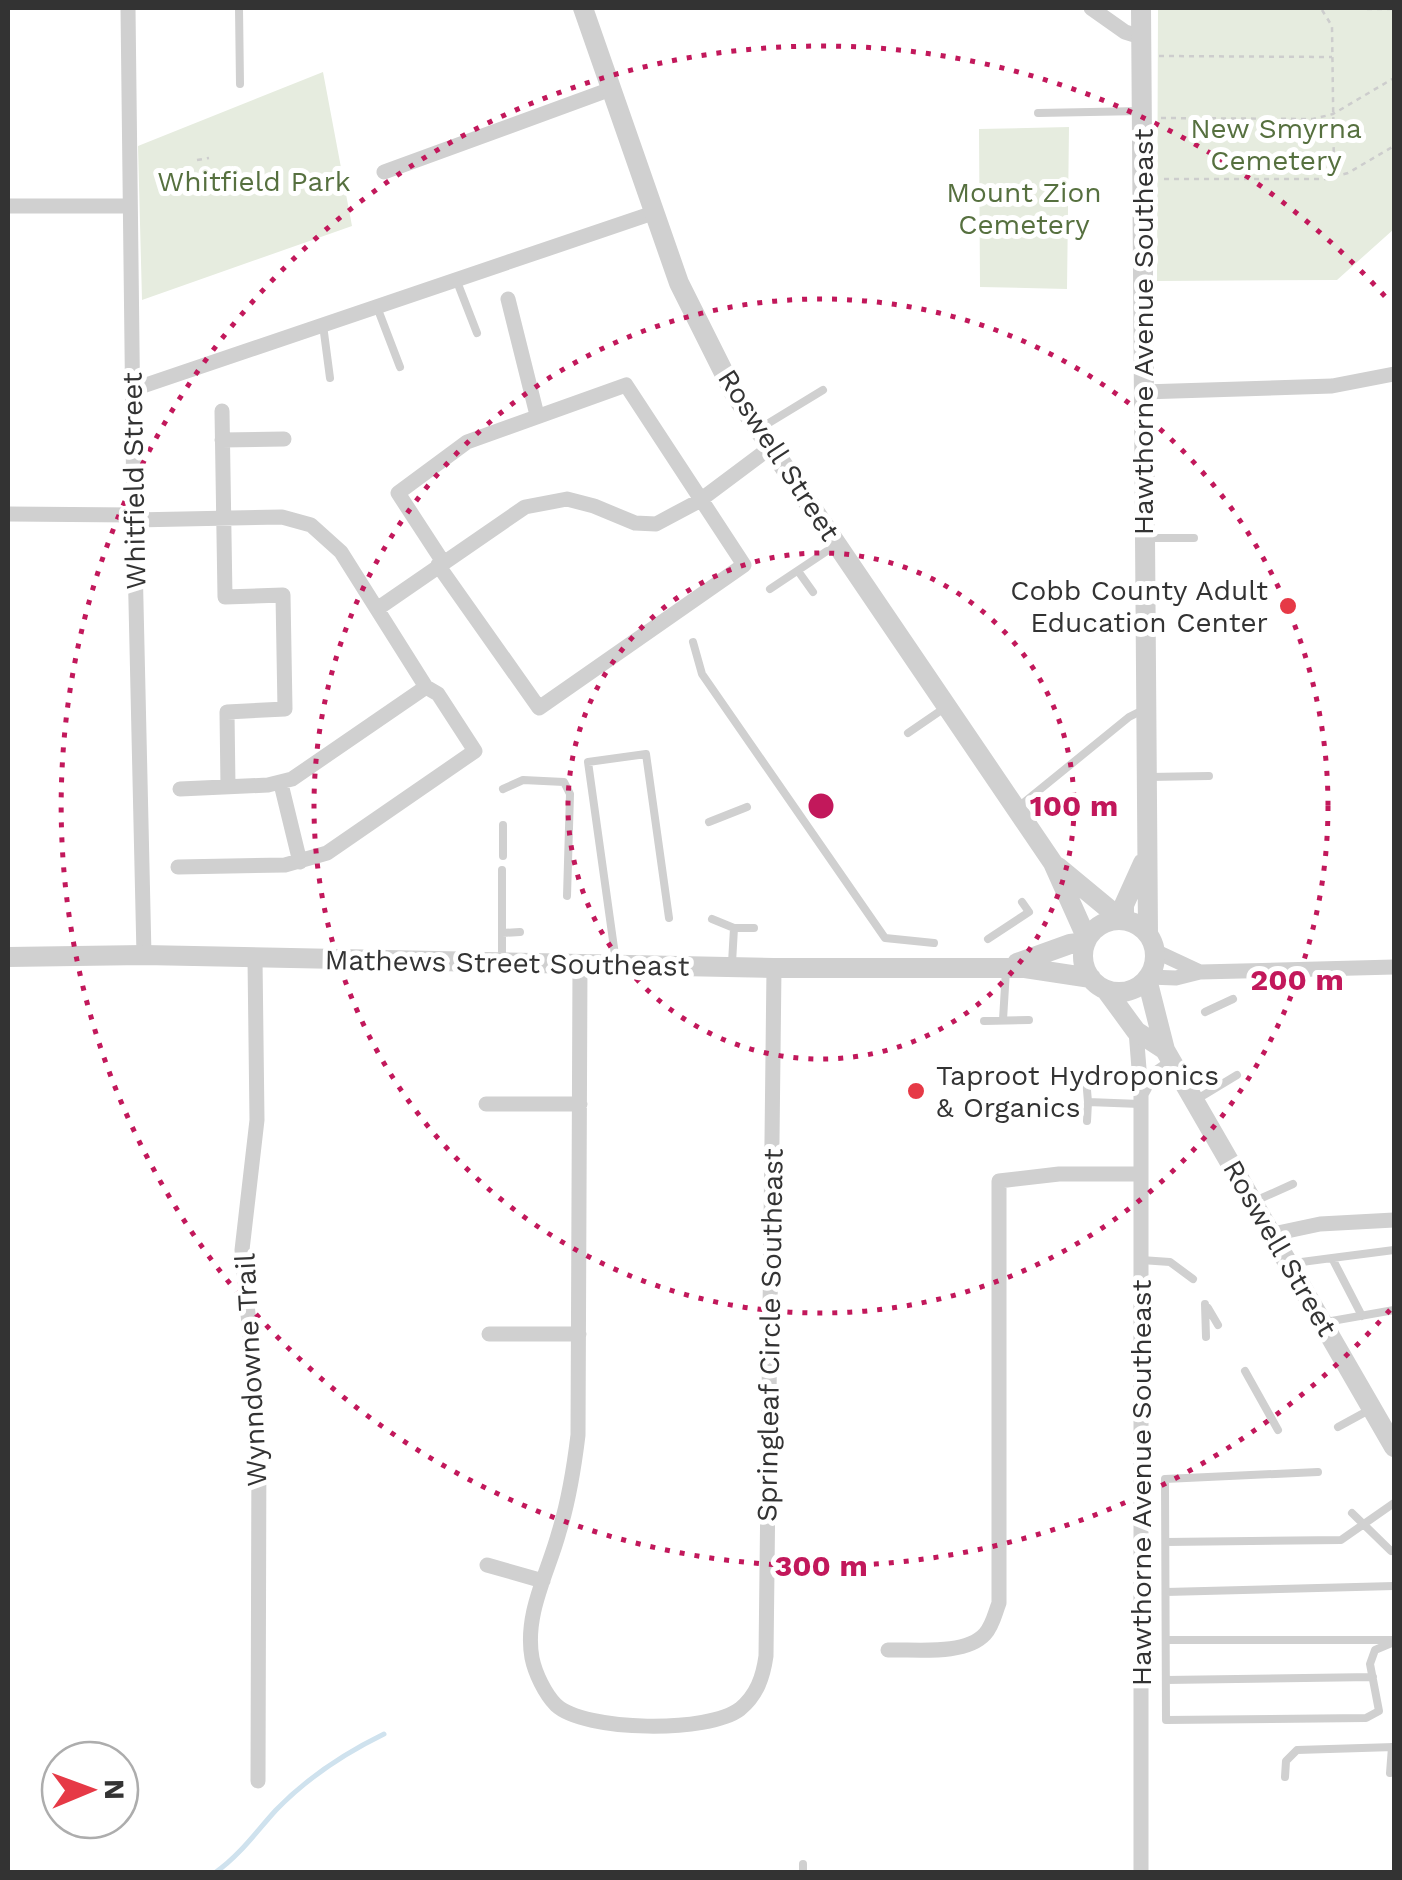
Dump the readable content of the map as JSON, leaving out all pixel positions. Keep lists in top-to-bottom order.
{
  "streets": {
    "street": [
      "Hawthorne Avenue Southeast",
      "Roswell Street",
      "Whitfield Street",
      "Mathews Street Southeast",
      "Springleaf Circle Southeast",
      "Wynndowne Trail"
    ]
  },
  "crossings": [
    ["Hawthorne Avenue Southeast", "Roswell Street"],
    ["Hawthorne Avenue Southeast", "Mathews Street Southeast"],
    ["Roswell Street", "Mathews Street Southeast"],
    ["Whitfield Street", "Mathews Street Southeast"],
    ["Mathews Street Southeast", "Springleaf Circle Southeast"],
    ["Mathews Street Southeast", "Wynndowne Trail"]
  ],
  "parks": ["New Smyrna Cemetery", "Whitfield Park", "Mount Zion Cemetery"],
  "places": ["Cobb County Adult Education Center", "Taproot Hydroponics & Organics"],
  "north": "right",
  "rings": ["100 m", "200 m", "300 m"]
}
